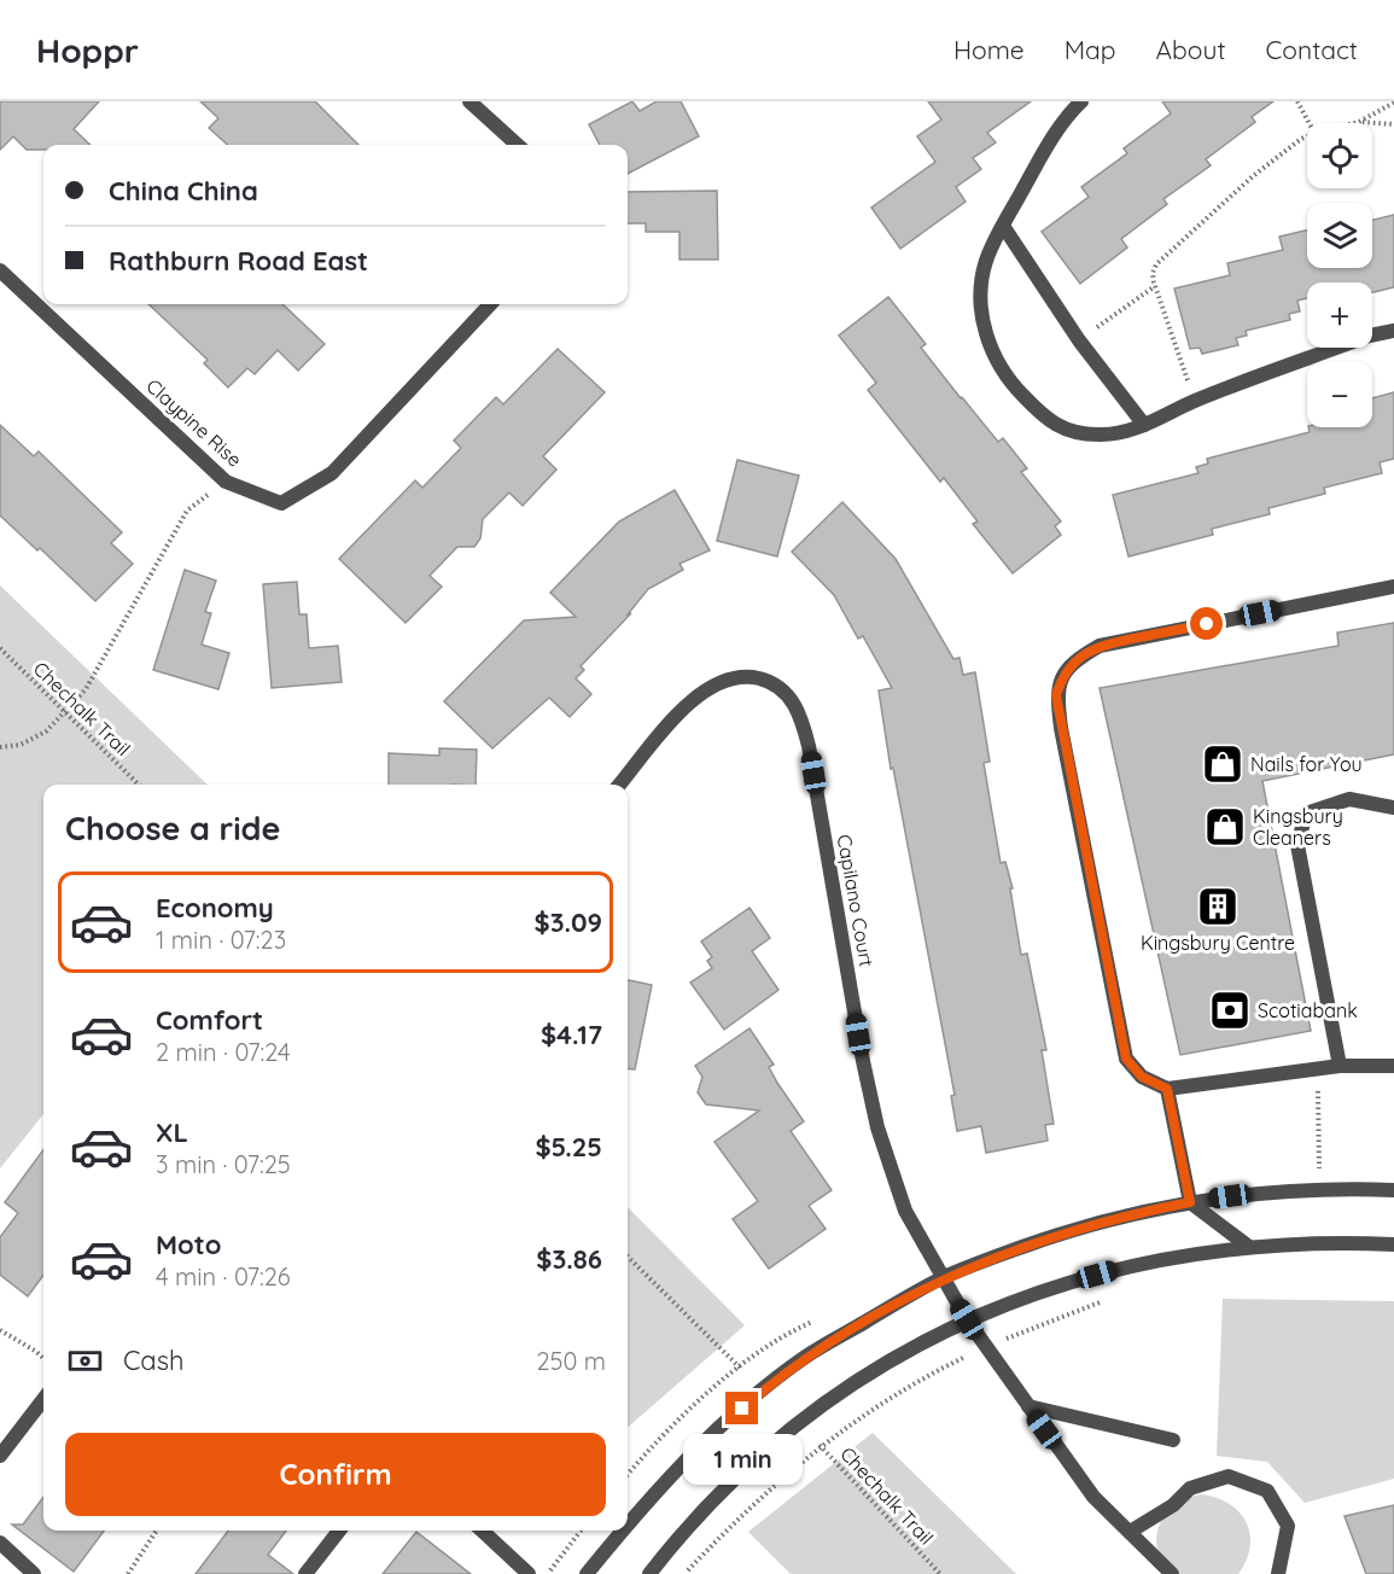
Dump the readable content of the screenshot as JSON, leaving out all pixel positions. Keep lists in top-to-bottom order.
{
  "streets": {
    "street": ["Claypine Rise", "Capilano Court"],
    "path": ["Chechalk Trail"]
  },
  "places": {
    "shop": ["Nails for You", "Kingsbury Cleaners"],
    "building": ["Kingsbury Centre"],
    "bank": ["Scotiabank"]
  },
  "page": {
    "header": "Hoppr",
    "nav": [
      "Home",
      "Map",
      "About",
      "Contact"
    ],
    "map_buttons": ["+", "−"],
    "banner": ["China China", "Rathburn Road East"],
    "heading": "Choose a ride",
    "list": [
      {
        "name": "Economy",
        "note": "1 min · 07:23",
        "value": "$3.09"
      },
      {
        "name": "Comfort",
        "note": "2 min · 07:24",
        "value": "$4.17"
      },
      {
        "name": "XL",
        "note": "3 min · 07:25",
        "value": "$5.25"
      },
      {
        "name": "Moto",
        "note": "4 min · 07:26",
        "value": "$3.86"
      }
    ],
    "pay": ["Cash", "250 m"],
    "buttons": "Confirm",
    "bubble": "1 min"
  }
}
